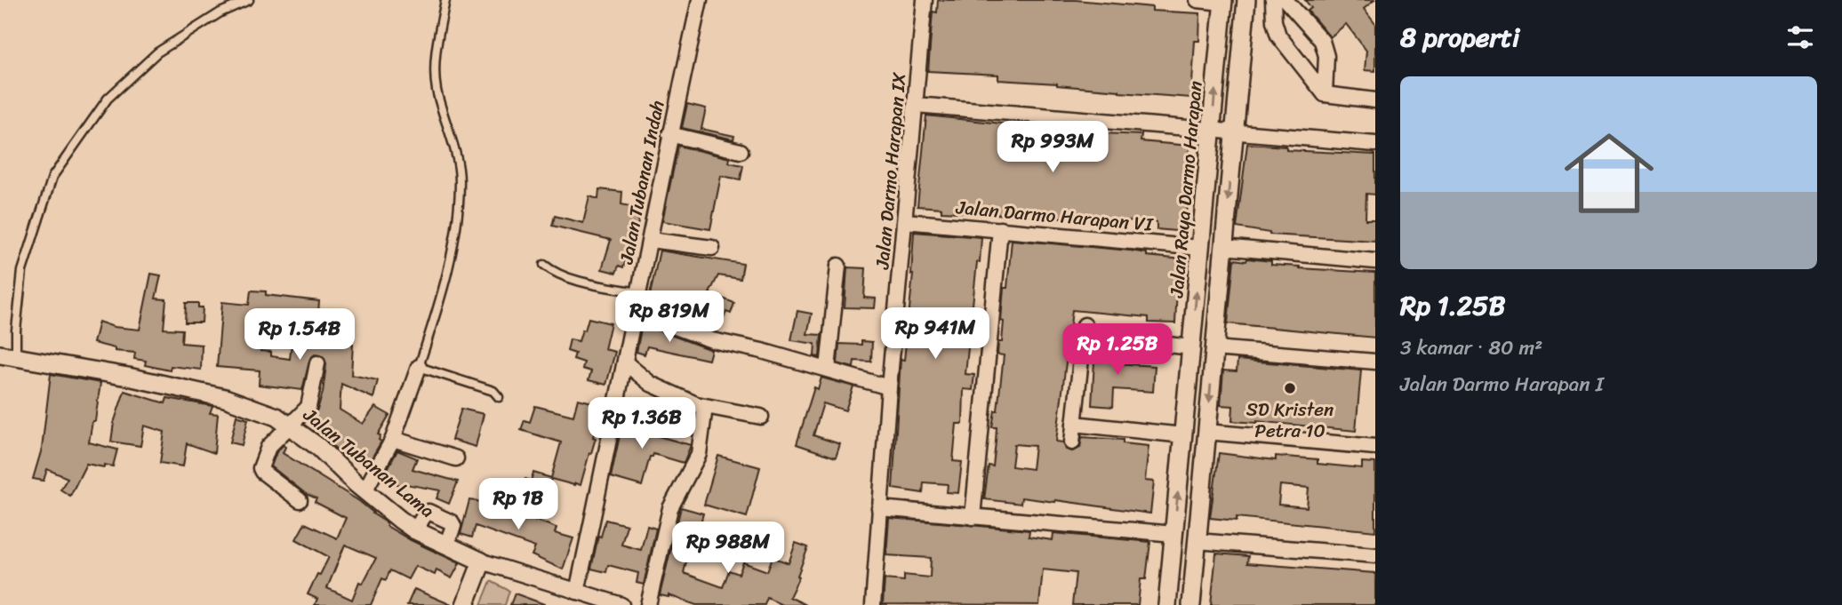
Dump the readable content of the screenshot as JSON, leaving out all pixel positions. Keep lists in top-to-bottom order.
{
  "streets": {
    "street": [
      "Jalan Darmo Harapan IX",
      "Jalan Tubanan Indah",
      "Jalan Raya Darmo Harapan",
      "Jalan Darmo Harapan VI",
      "Jalan Tubanan Lama"
    ]
  },
  "crossings": [
    ["Jalan Darmo Harapan IX", "Jalan Darmo Harapan VI"],
    ["Jalan Raya Darmo Harapan", "Jalan Darmo Harapan VI"]
  ],
  "places": ["SD Kristen Petra 10"],
  "page": {
    "heading": "8 properti",
    "list": [
      {
        "name": "Rp 1.25B",
        "note": "3 kamar · 80 m² · Jalan Darmo Harapan I"
      }
    ],
    "price": [
      "Rp 993M",
      "Rp 819M",
      "Rp 941M",
      "Rp 1.54B",
      "Rp 1.25B",
      "Rp 1.36B",
      "Rp 1B",
      "Rp 988M"
    ]
  }
}
